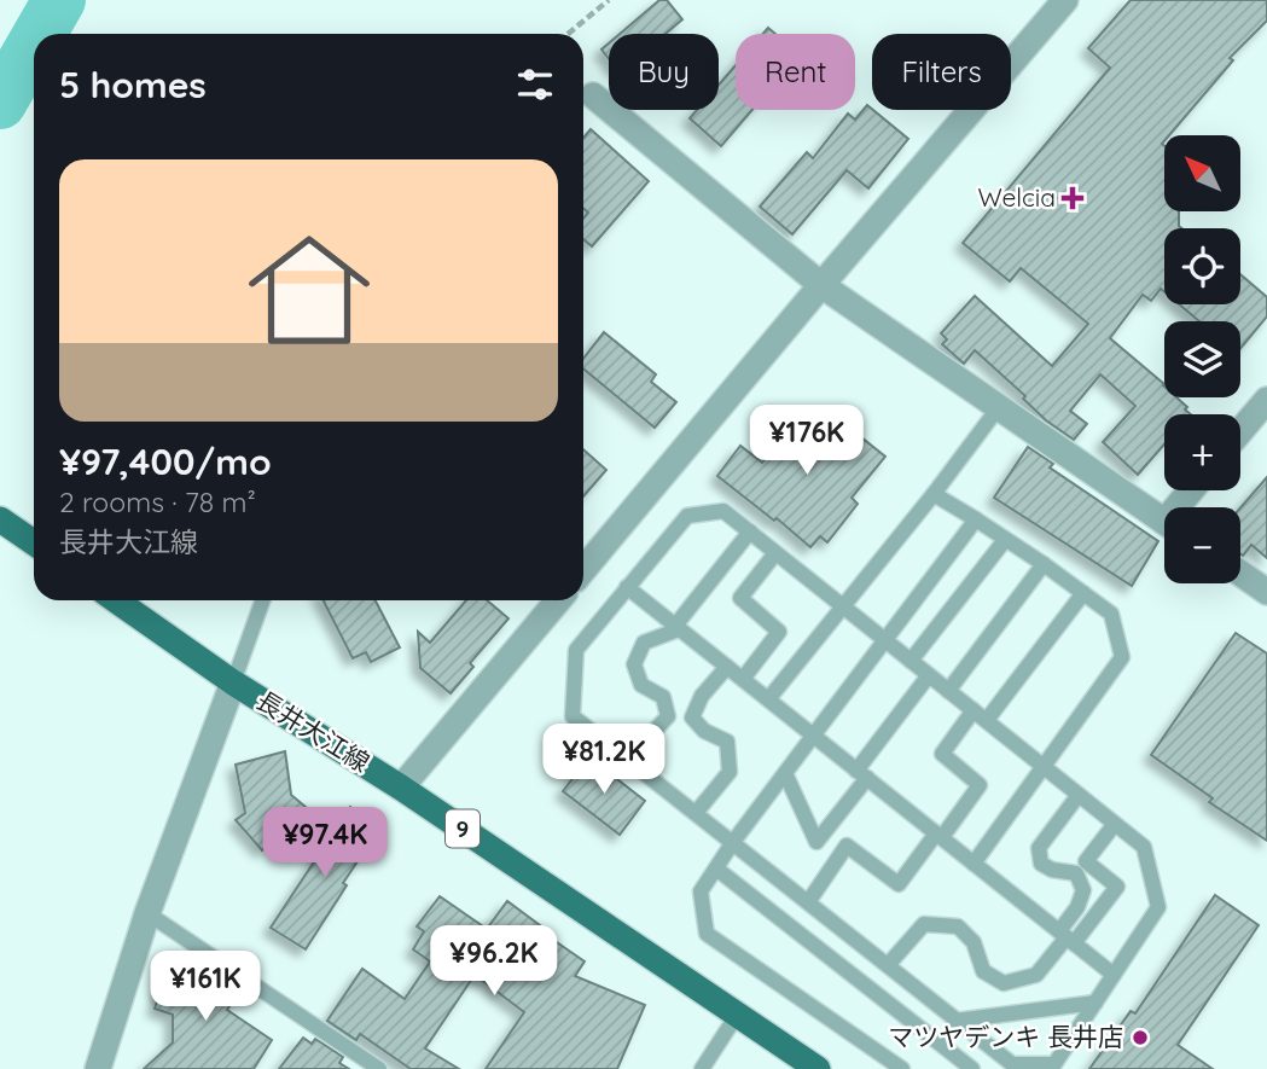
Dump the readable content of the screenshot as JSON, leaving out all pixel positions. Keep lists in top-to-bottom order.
{
  "streets": {
    "main road": ["長井大江線", "9"]
  },
  "places": {
    "health": ["Welcia"],
    "other": ["マツヤデンキ 長井店"]
  },
  "north": "top left",
  "page": {
    "chip": ["Buy", "Rent", "Filters"],
    "heading": "5 homes",
    "map_buttons": ["+", "−"],
    "list": [
      {
        "name": "¥97,400/mo",
        "note": "2 rooms · 78 m² · 長井大江線"
      }
    ],
    "price": [
      "¥176K",
      "¥81.2K",
      "¥97.4K",
      "¥96.2K",
      "¥161K"
    ]
  }
}
